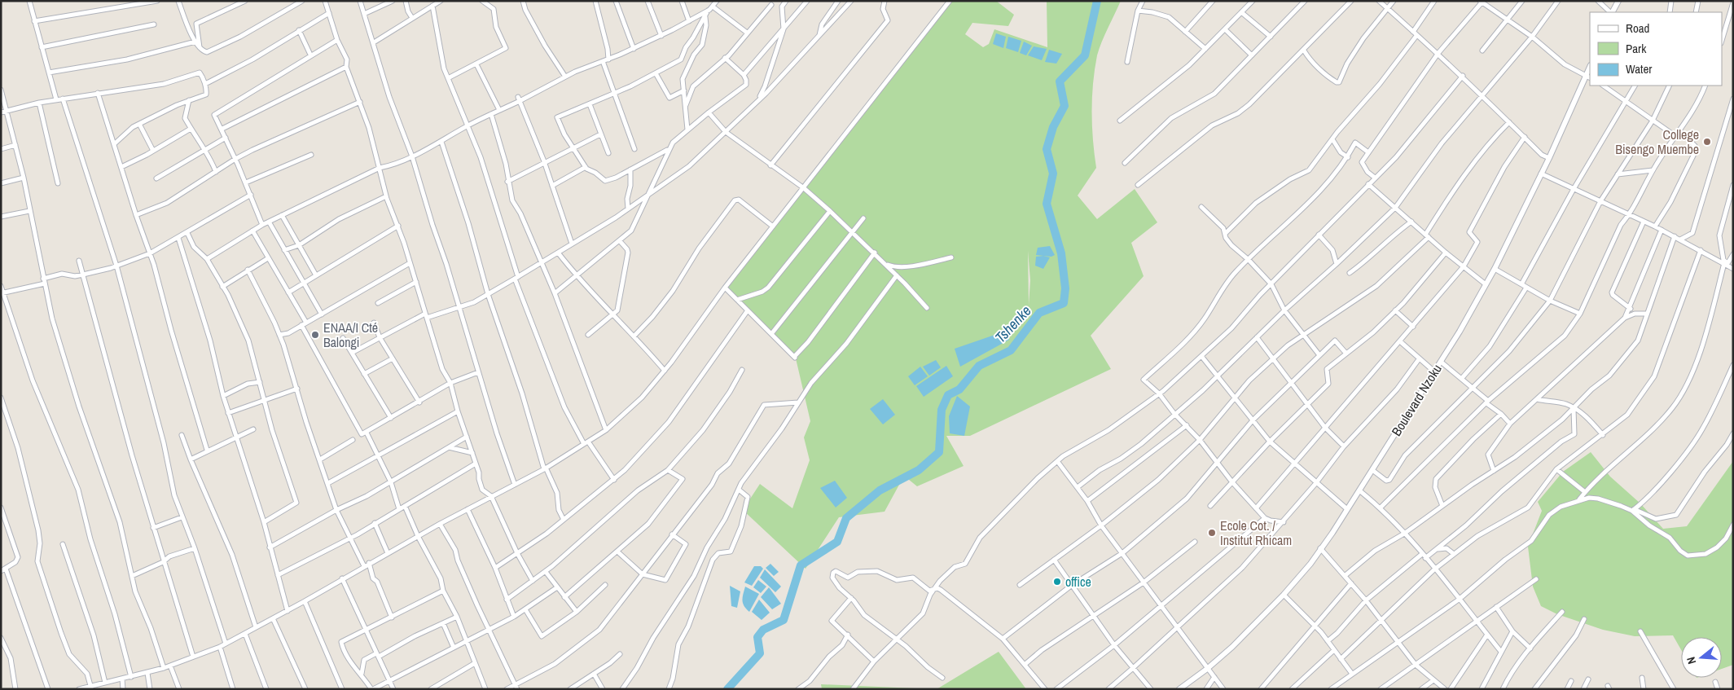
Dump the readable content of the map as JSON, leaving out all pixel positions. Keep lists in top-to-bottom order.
{
  "streets": {
    "street": ["Boulevard Nzoku"]
  },
  "water": ["Tshenke"],
  "places": [
    "College Bisengo Muembe",
    "ENAA/I Cté Balongi",
    "Ecole Cot. / Institut Rhicam",
    "office"
  ],
  "legend": ["Road", "Park", "Water"],
  "north": "left"
}
